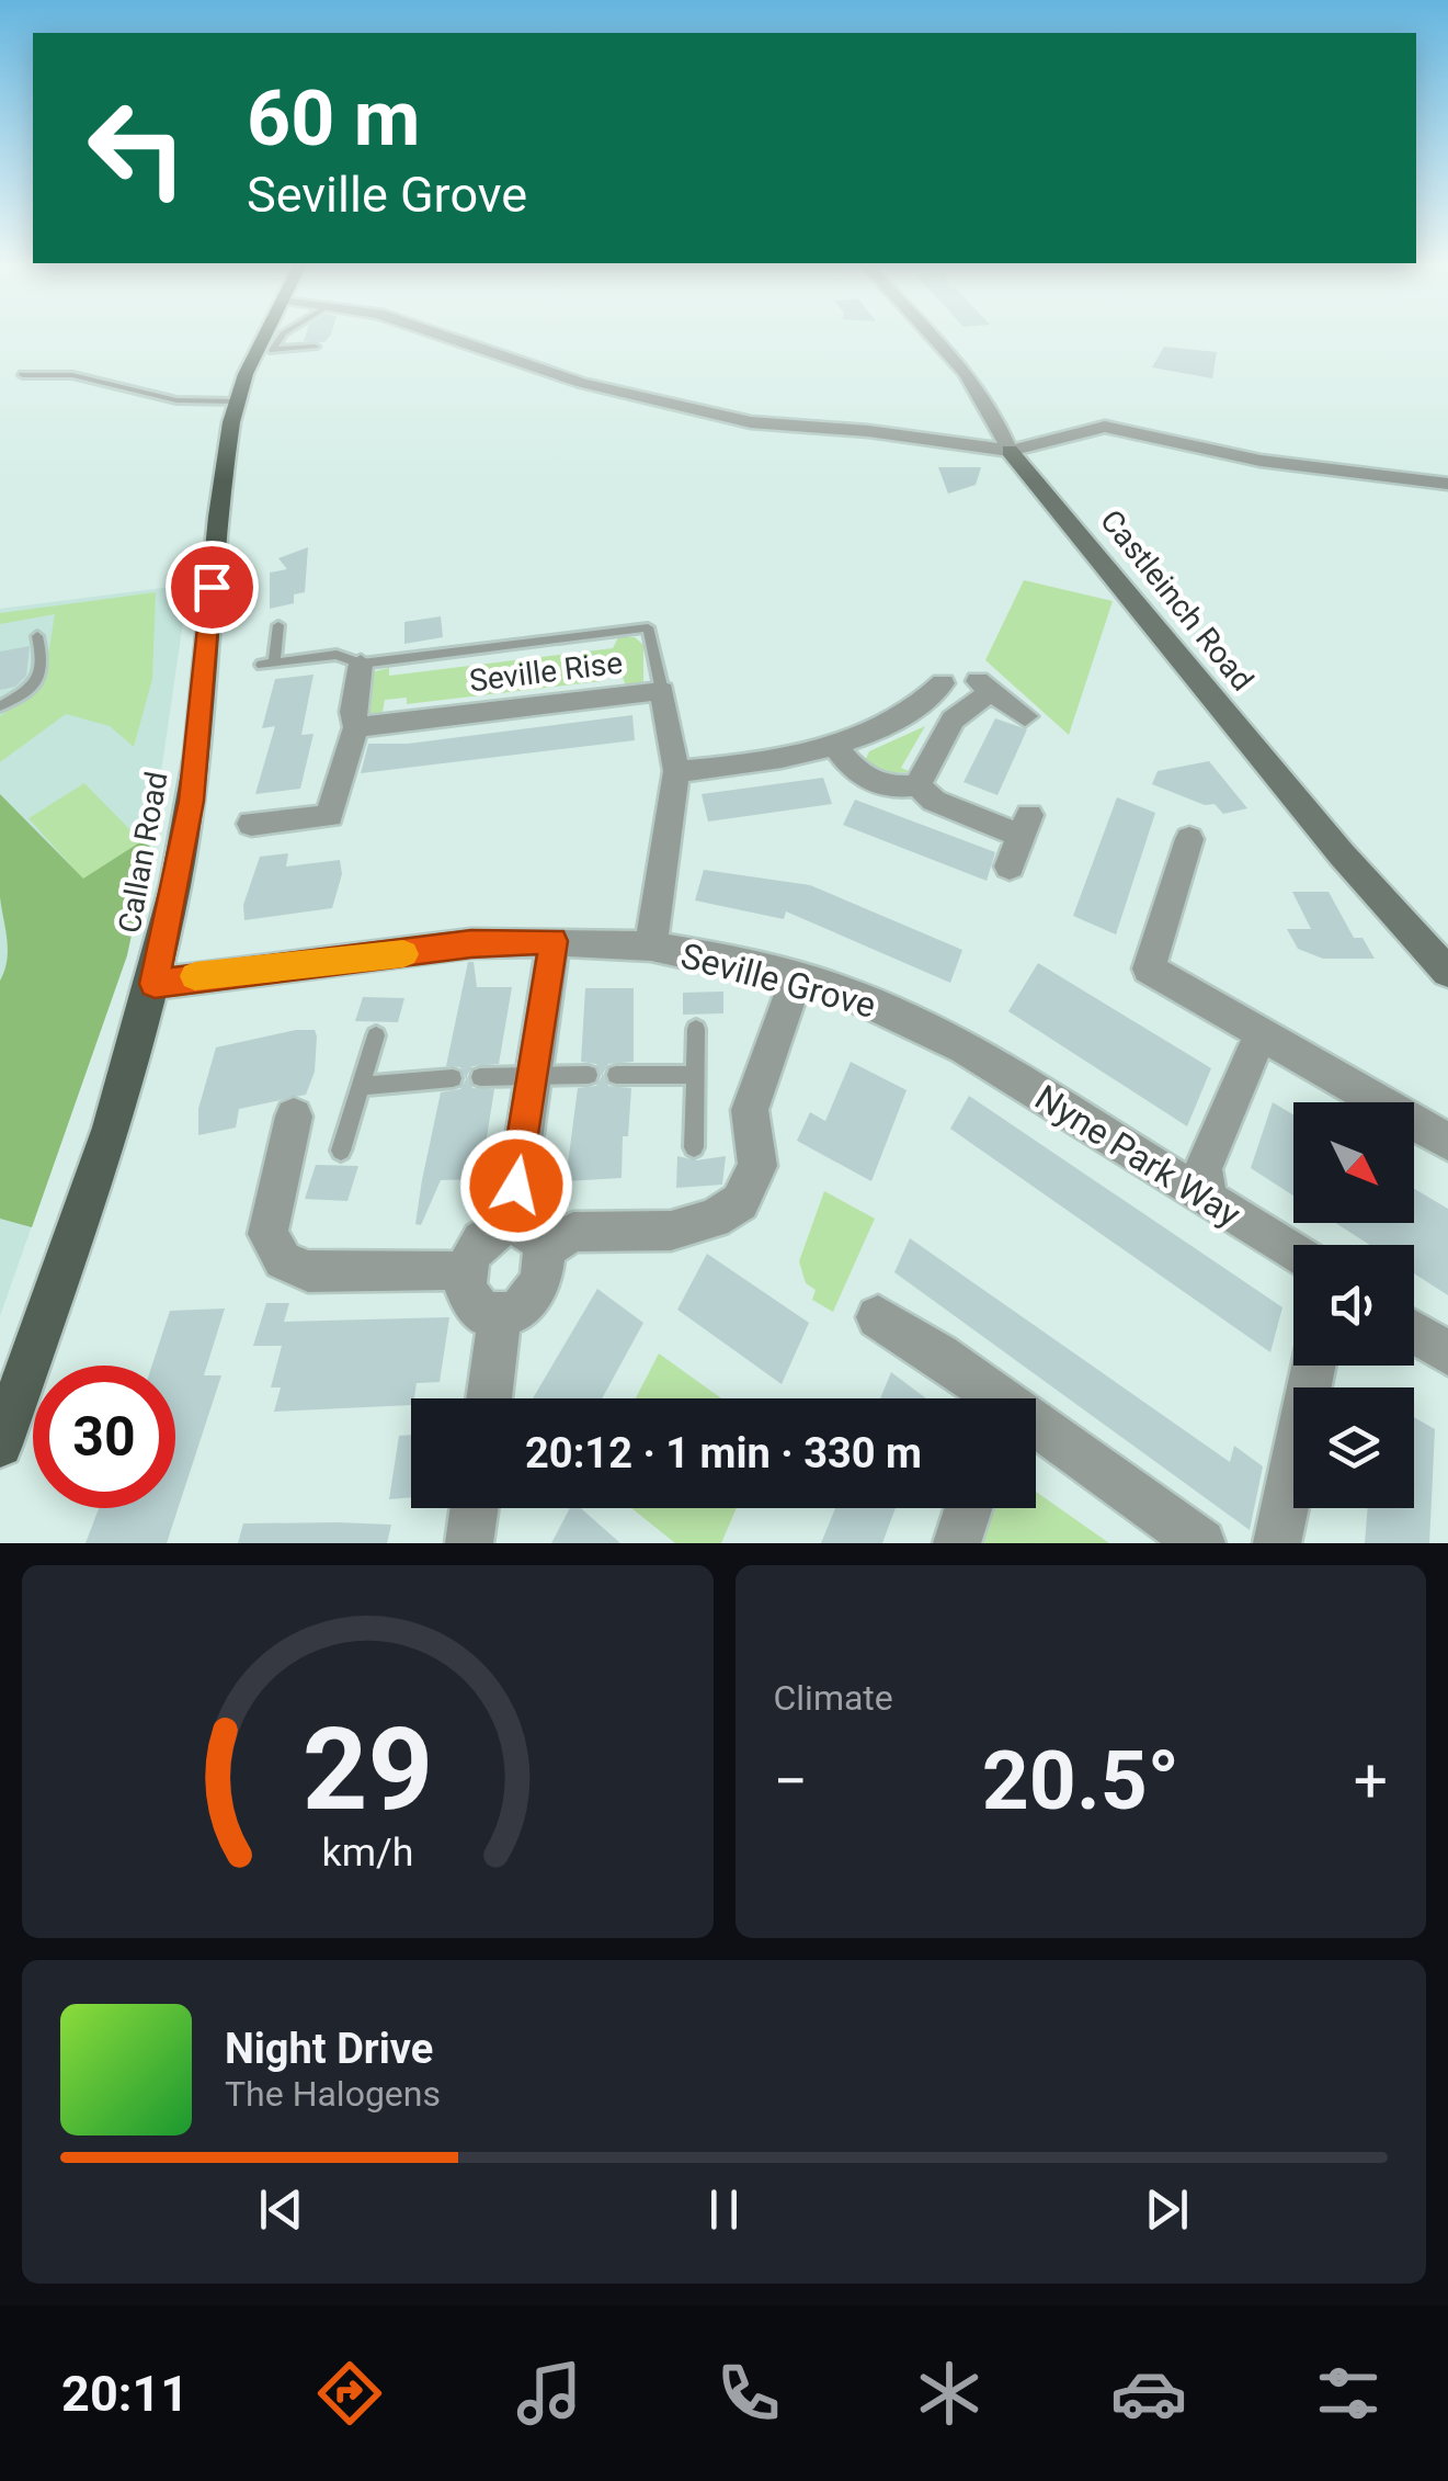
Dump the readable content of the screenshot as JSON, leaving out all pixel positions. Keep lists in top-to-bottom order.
{
  "streets": {
    "main road": ["Callan Road"],
    "street": [
      "Castleinch Road",
      "Seville Rise",
      "Seville Grove",
      "Nyne Park Way"
    ]
  },
  "crossings": [
    ["Seville Rise", "Seville Grove"],
    ["Callan Road", "Seville Grove"],
    ["Seville Grove", "Nyne Park Way"]
  ],
  "north": "bottom right",
  "page": {
    "turn": ["60 m", "Seville Grove"],
    "limit": "30",
    "trip": "20:12 · 1 min · 330 m",
    "tile": "Climate",
    "heat": ["−", "20.5°", "+"],
    "song": ["Night Drive", "The Halogens"],
    "tabs": "20:11",
    "gauge": ["29", "km/h"]
  }
}
